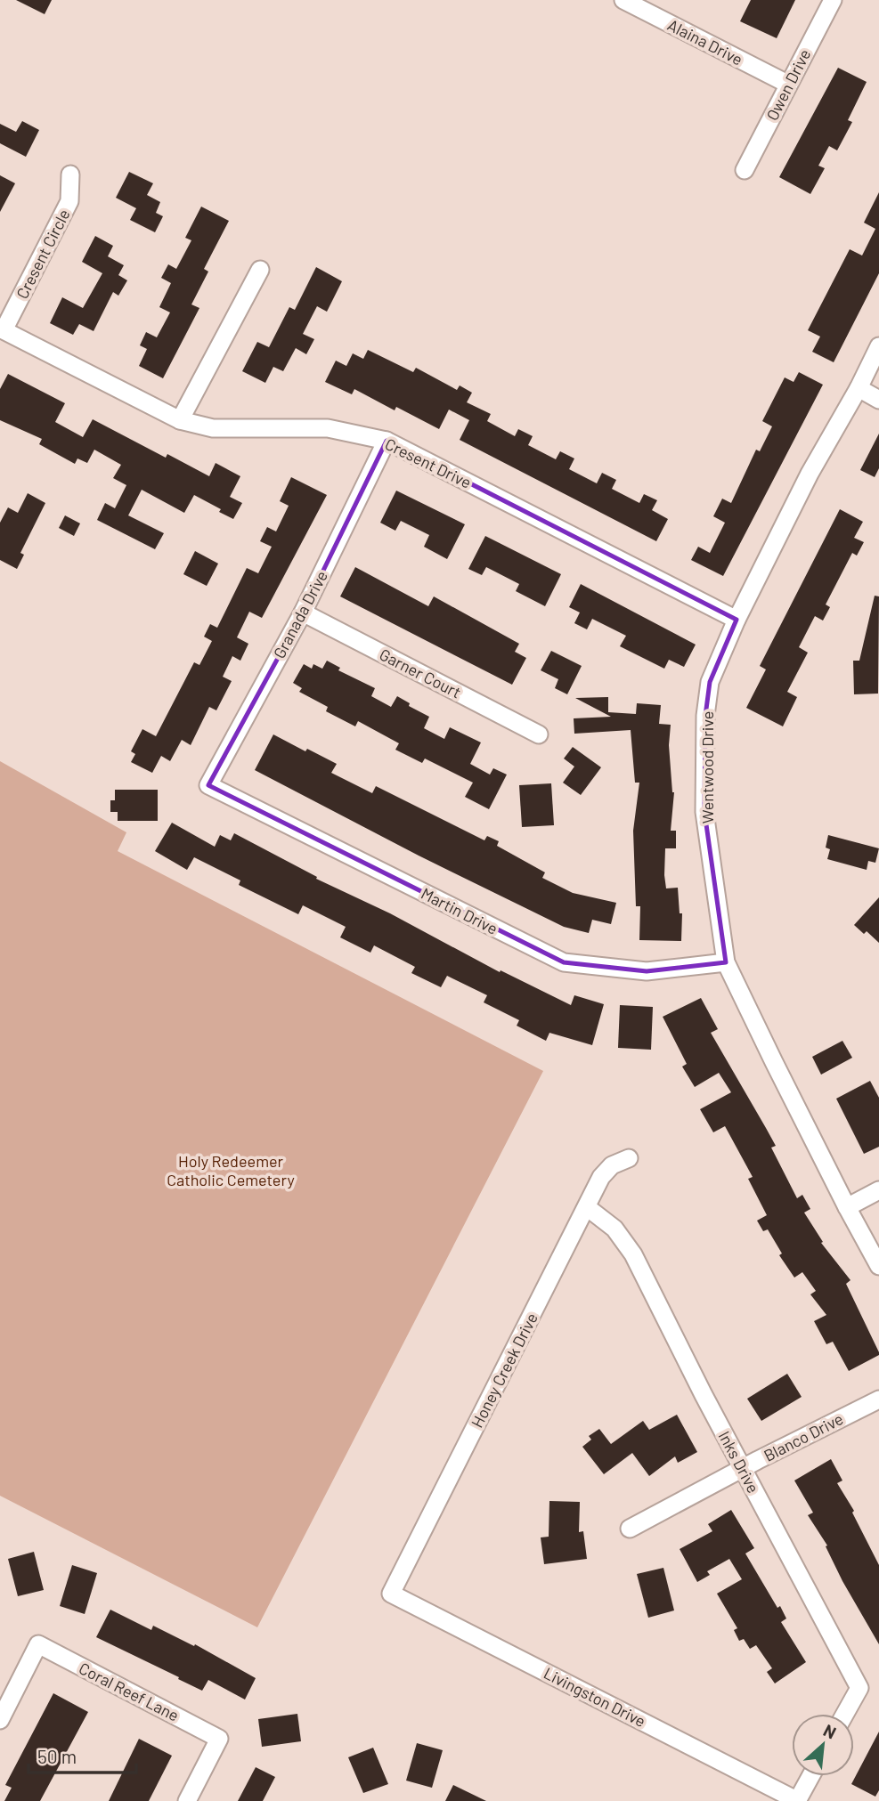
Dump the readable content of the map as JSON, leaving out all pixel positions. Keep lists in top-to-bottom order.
{
  "streets": {
    "street": [
      "Alaina Drive",
      "Owen Drive",
      "Cresent Circle",
      "Cresent Drive",
      "Granada Drive",
      "Garner Court",
      "Wentwood Drive",
      "Martin Drive",
      "Honey Creek Drive",
      "Blanco Drive",
      "Inks Drive",
      "Coral Reef Lane",
      "Livingston Drive"
    ]
  },
  "crossings": [
    ["Alaina Drive", "Owen Drive"],
    ["Cresent Circle", "Cresent Drive"],
    ["Cresent Drive", "Granada Drive"],
    ["Cresent Drive", "Wentwood Drive"],
    ["Granada Drive", "Garner Court"],
    ["Granada Drive", "Martin Drive"],
    ["Wentwood Drive", "Martin Drive"],
    ["Honey Creek Drive", "Inks Drive"],
    ["Honey Creek Drive", "Livingston Drive"],
    ["Blanco Drive", "Inks Drive"]
  ],
  "parks": ["Holy Redeemer Catholic Cemetery"],
  "scale_bar": "50 m",
  "north": "top right"
}
